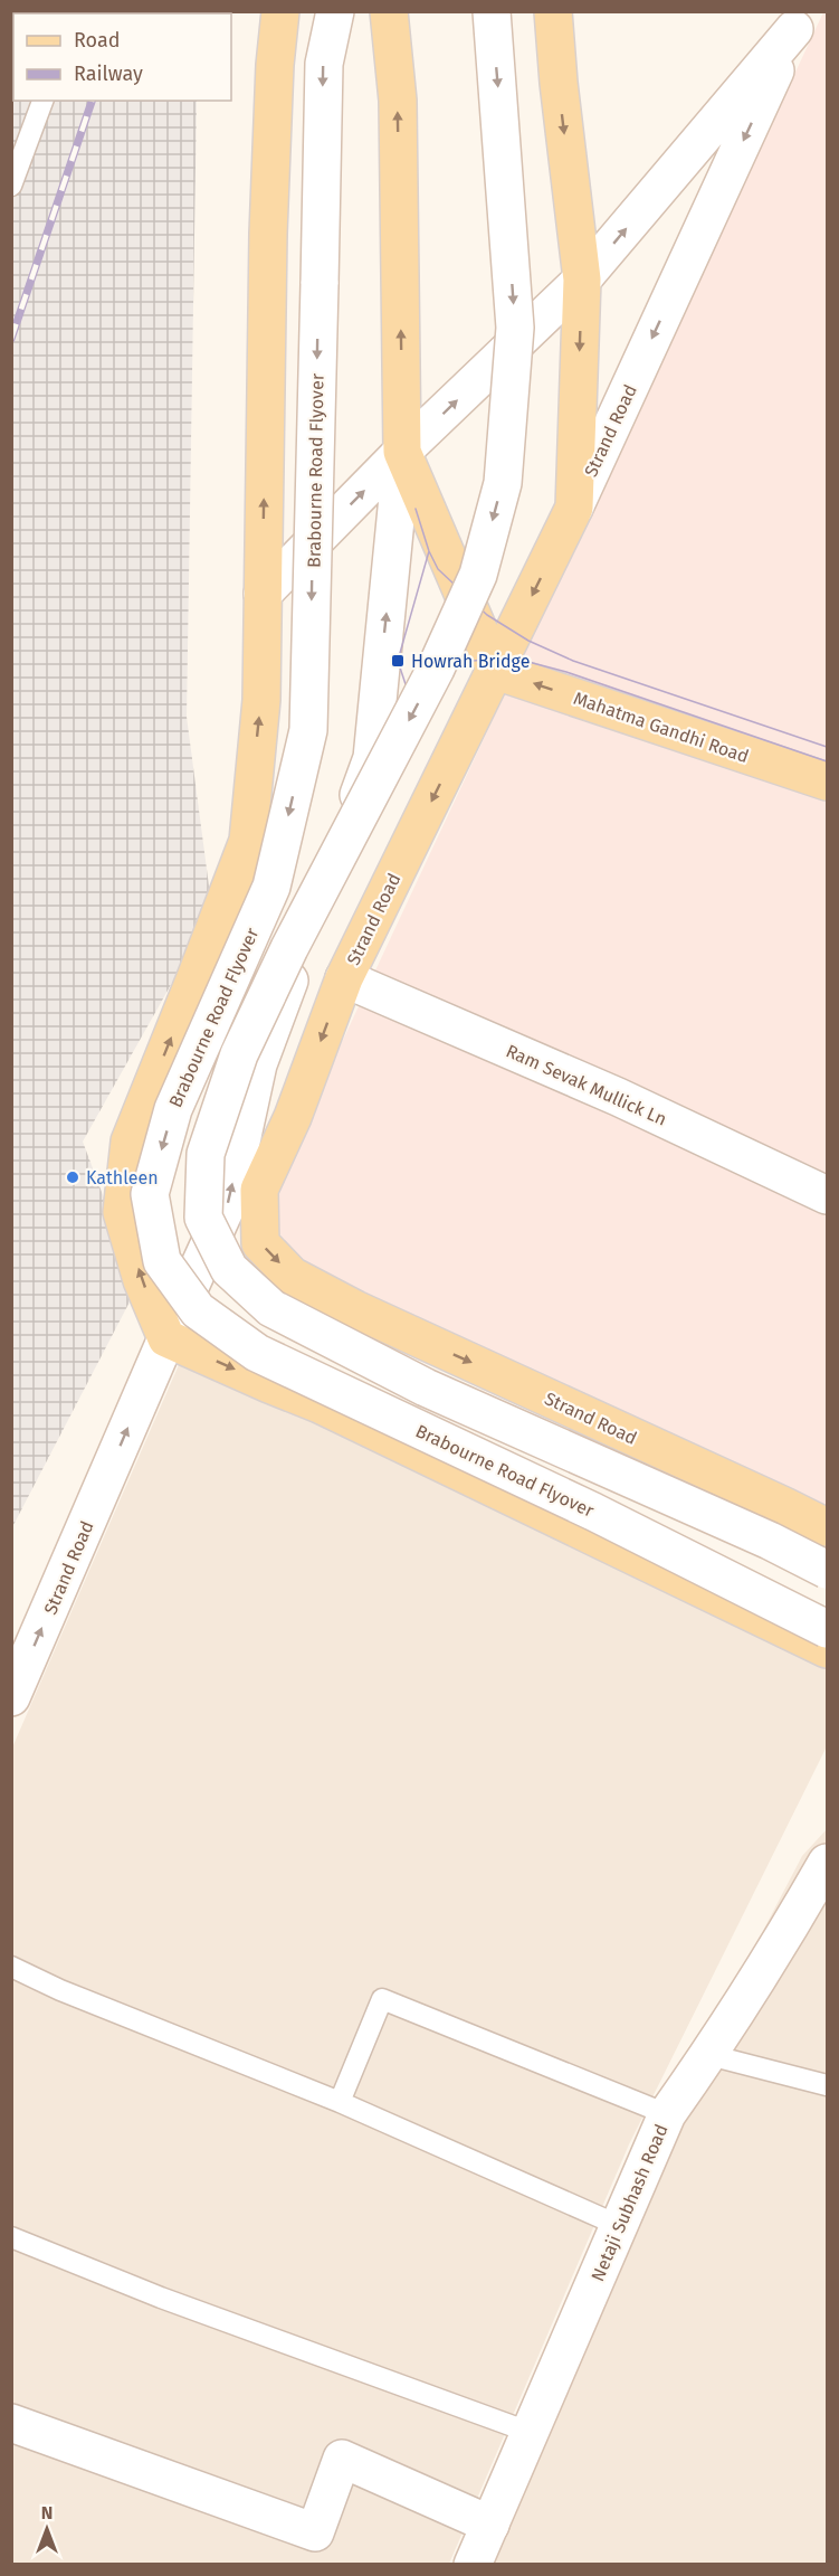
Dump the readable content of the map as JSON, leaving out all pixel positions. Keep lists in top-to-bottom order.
{
  "streets": {
    "main road": [
      "Strand Road",
      "Brabourne Road Flyover",
      "Mahatma Gandhi Road",
      "Ram Sevak Mullick Ln",
      "Netaji Subhash Road"
    ]
  },
  "crossings": [
    ["Strand Road", "Mahatma Gandhi Road"],
    ["Strand Road", "Ram Sevak Mullick Ln"]
  ],
  "one_way": ["Mahatma Gandhi Road"],
  "places": {
    "transit": ["Howrah Bridge"],
    "other": ["Kathleen"]
  },
  "legend": ["Road", "Railway"],
  "north": "top"
}
